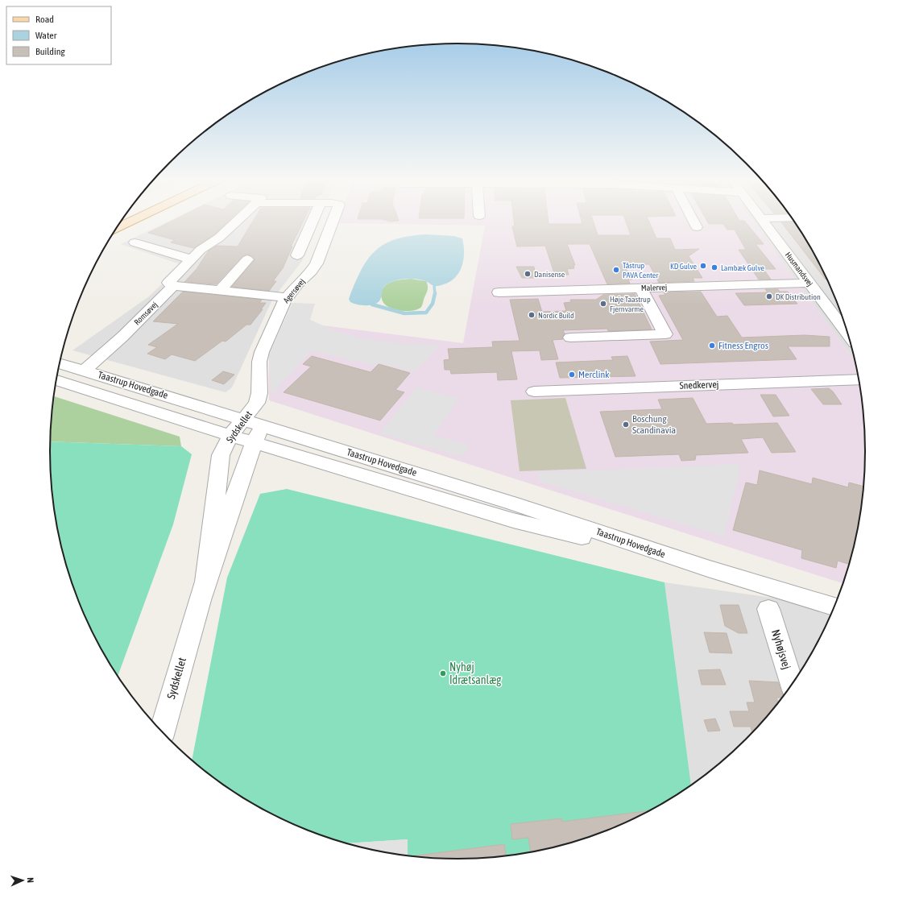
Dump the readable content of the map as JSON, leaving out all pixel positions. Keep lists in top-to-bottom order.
{
  "streets": {
    "street": [
      "Husmandsvej",
      "Malervej",
      "Agersøvej",
      "Romsøvej",
      "Taastrup Hovedgade",
      "Snedkervej",
      "Sydskellet",
      "Nyhøjsvej"
    ]
  },
  "crossings": [
    ["Husmandsvej", "Malervej"],
    ["Agersøvej", "Sydskellet"],
    ["Romsøvej", "Taastrup Hovedgade"],
    ["Taastrup Hovedgade", "Sydskellet"]
  ],
  "places": [
    "KD Gulve",
    "Lambæk Gulve",
    "Tåstrup PAVA Center",
    "Danisense",
    "DK Distribution",
    "Høje Taastrup Fjernvarme",
    "Nordic Build",
    "Fitness Engros",
    "Merclink",
    "Boschung Scandinavia",
    "Nyhøj Idrætsanlæg"
  ],
  "legend": ["Road", "Water", "Building"],
  "north": "right"
}
